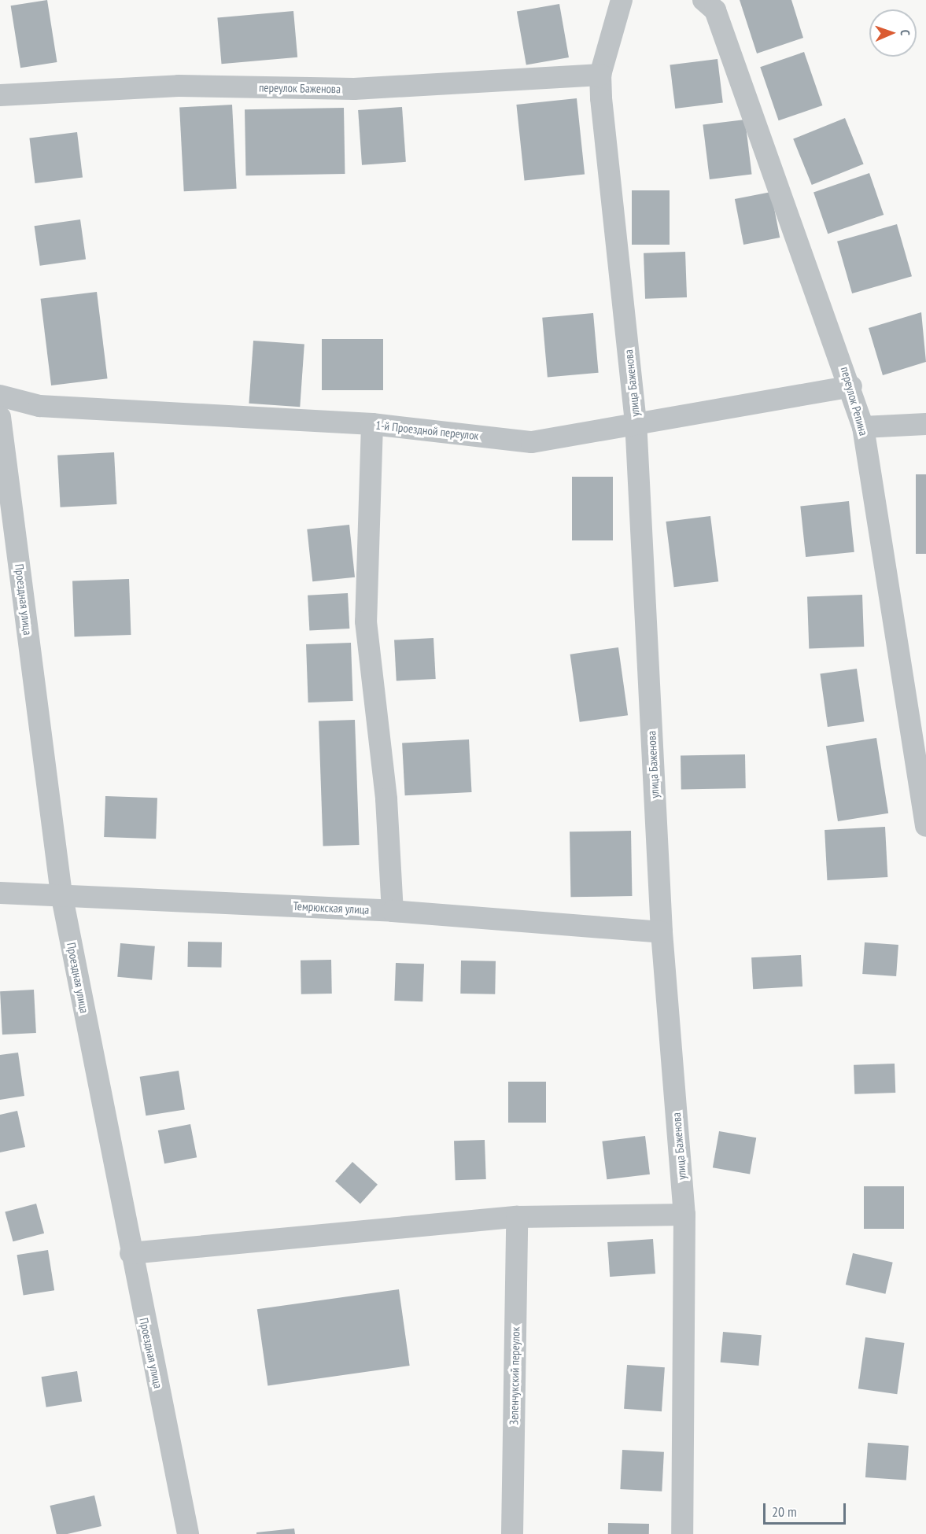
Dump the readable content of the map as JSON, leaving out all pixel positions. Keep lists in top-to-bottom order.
{
  "streets": {
    "street": [
      "переулок Баженова",
      "улица Баженова",
      "переулок Репина",
      "1-й Проездной переулок",
      "Проездная улица",
      "Темрюкская улица",
      "Зеленчукский переулок"
    ]
  },
  "crossings": [
    ["переулок Баженова", "улица Баженова"],
    ["улица Баженова", "1-й Проездной переулок"],
    ["улица Баженова", "Темрюкская улица"],
    ["переулок Репина", "1-й Проездной переулок"],
    ["Проездная улица", "Темрюкская улица"]
  ],
  "scale_bar": "20 m",
  "north": "right"
}
